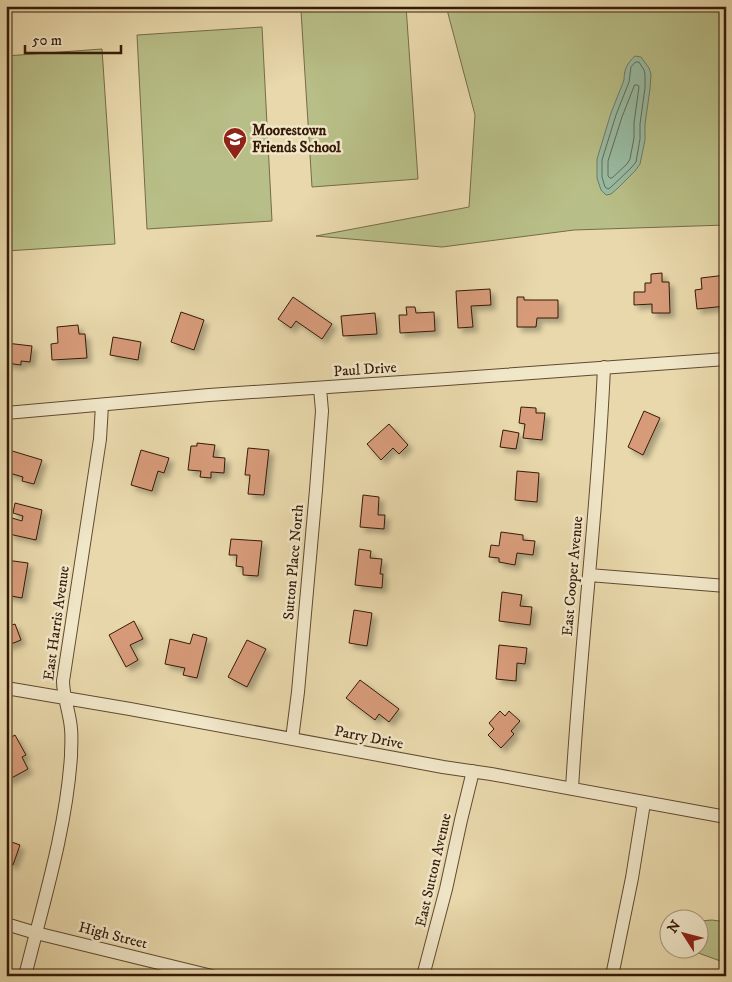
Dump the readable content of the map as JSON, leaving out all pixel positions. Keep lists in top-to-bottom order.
{
  "streets": {
    "street": [
      "Paul Drive",
      "Sutton Place North",
      "East Cooper Avenue",
      "East Harris Avenue",
      "Parry Drive",
      "East Sutton Avenue",
      "High Street"
    ]
  },
  "crossings": [
    ["Paul Drive", "Sutton Place North"],
    ["Paul Drive", "East Cooper Avenue"],
    ["Paul Drive", "East Harris Avenue"],
    ["Sutton Place North", "Parry Drive"],
    ["East Cooper Avenue", "Parry Drive"],
    ["East Harris Avenue", "Parry Drive"],
    ["East Harris Avenue", "High Street"],
    ["Parry Drive", "East Sutton Avenue"]
  ],
  "places": {
    "school or university": ["Moorestown Friends School"]
  },
  "scale_bar": "50 m",
  "north": "top left"
}
